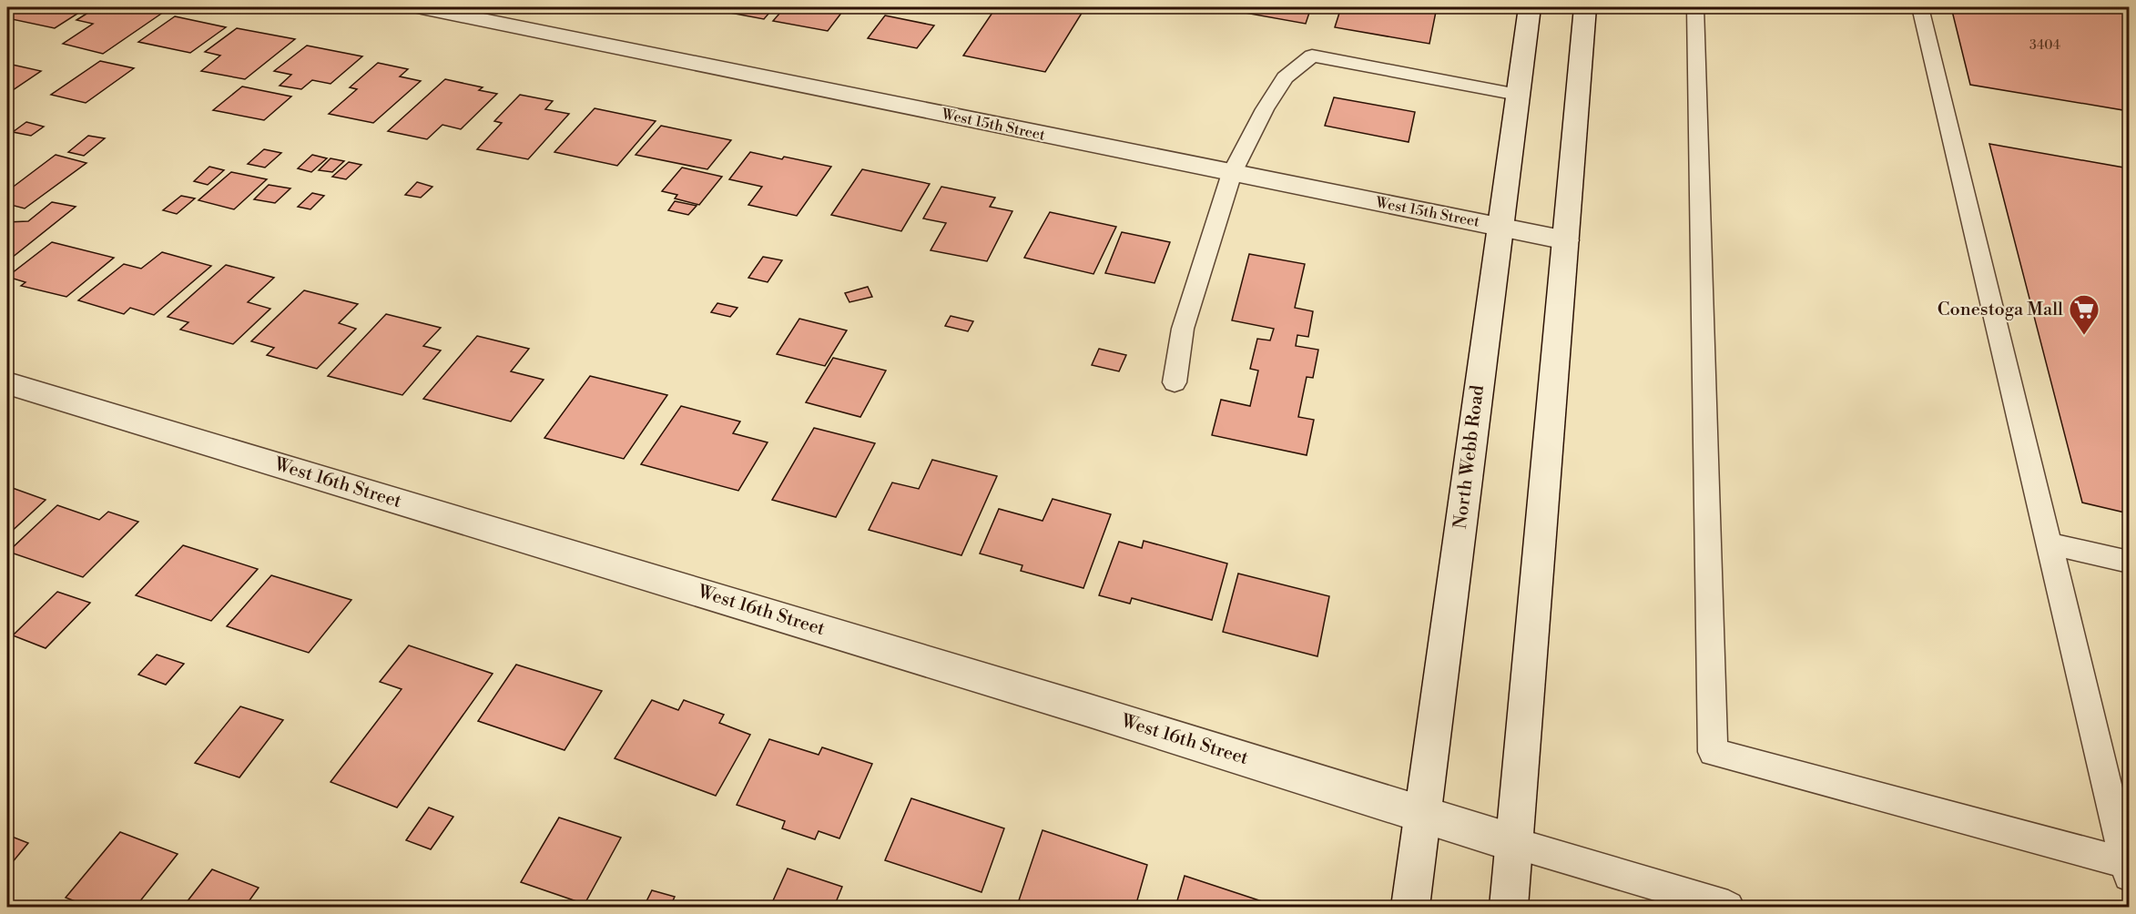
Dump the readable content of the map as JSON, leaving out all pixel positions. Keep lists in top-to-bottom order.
{
  "streets": {
    "street": ["West 15th Street", "North Webb Road", "West 16th Street"]
  },
  "crossings": [
    ["West 15th Street", "North Webb Road"],
    ["North Webb Road", "West 16th Street"]
  ],
  "places": {
    "supermarket": ["Conestoga Mall"]
  },
  "house_numbers": ["3404"]
}
